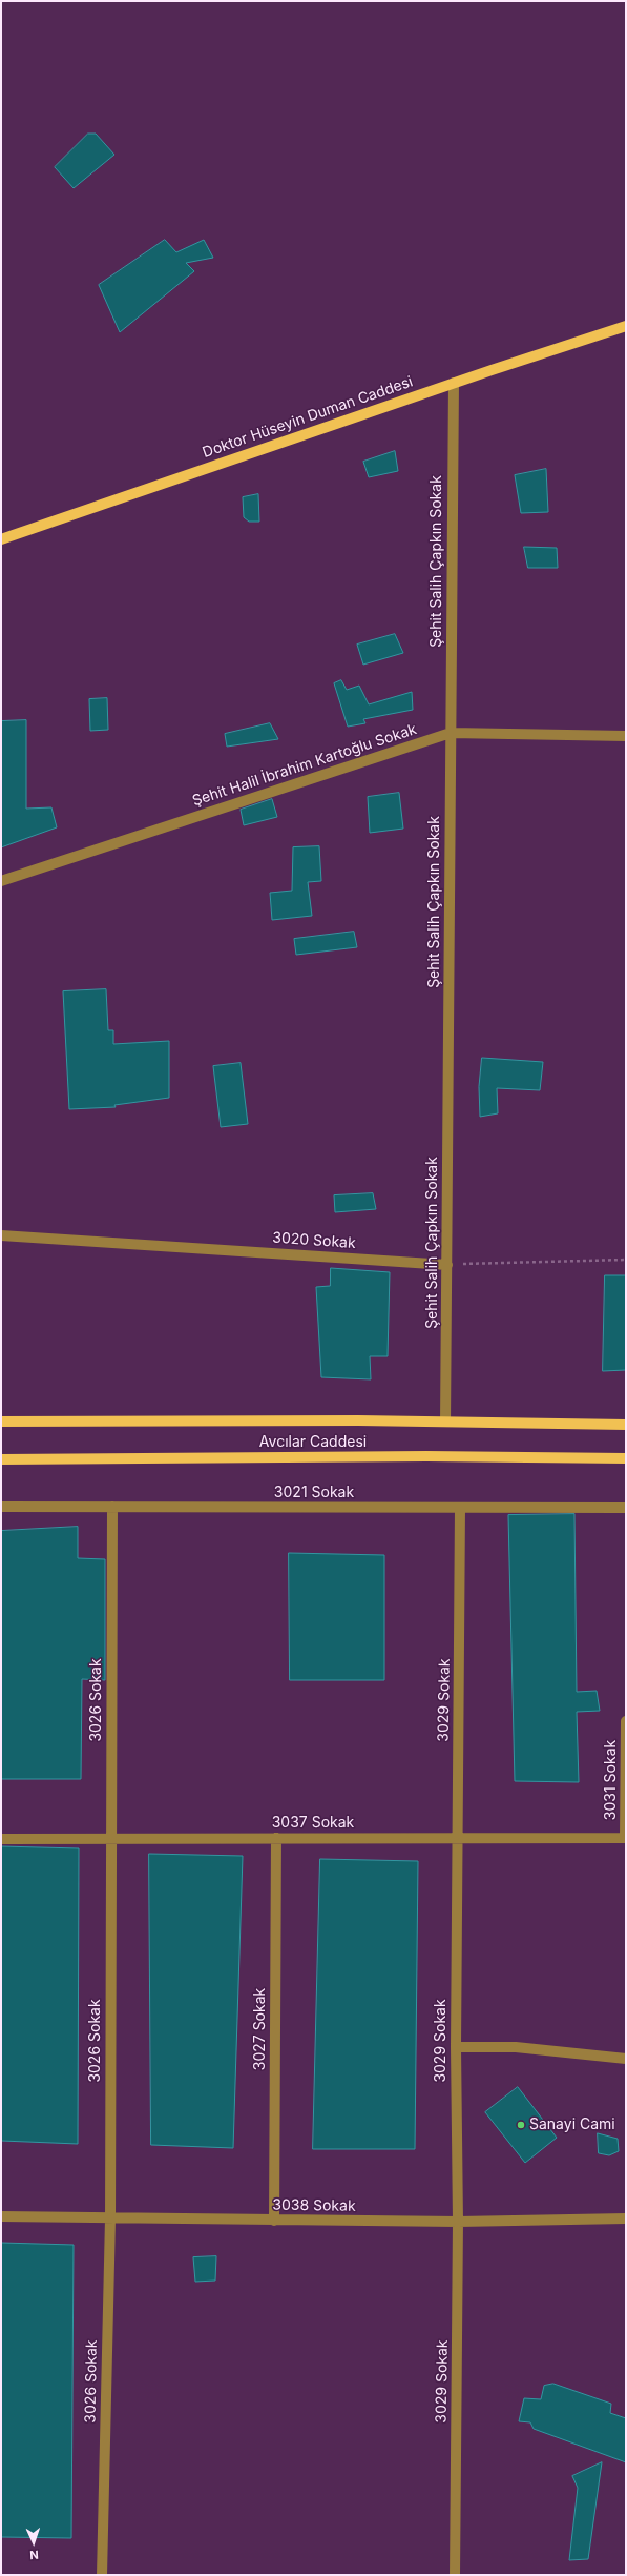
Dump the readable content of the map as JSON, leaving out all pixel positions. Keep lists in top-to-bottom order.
{
  "streets": {
    "main road": ["Doktor Hüseyin Duman Caddesi", "Avcılar Caddesi"],
    "street": [
      "Şehit Salih Çapkın Sokak",
      "Şehit Halil İbrahim Kartoğlu Sokak",
      "3020 Sokak",
      "3021 Sokak",
      "3026 Sokak",
      "3029 Sokak",
      "3031 Sokak",
      "3037 Sokak",
      "3027 Sokak",
      "3038 Sokak"
    ]
  },
  "crossings": [
    ["Doktor Hüseyin Duman Caddesi", "Şehit Salih Çapkın Sokak"],
    ["Şehit Salih Çapkın Sokak", "Şehit Halil İbrahim Kartoğlu Sokak"],
    ["Şehit Salih Çapkın Sokak", "3020 Sokak"],
    ["Şehit Salih Çapkın Sokak", "Avcılar Caddesi"],
    ["3021 Sokak", "3026 Sokak"],
    ["3021 Sokak", "3029 Sokak"],
    ["3026 Sokak", "3037 Sokak"],
    ["3026 Sokak", "3038 Sokak"],
    ["3029 Sokak", "3037 Sokak"],
    ["3029 Sokak", "3038 Sokak"],
    ["3031 Sokak", "3037 Sokak"],
    ["3037 Sokak", "3027 Sokak"],
    ["3027 Sokak", "3038 Sokak"]
  ],
  "places": ["Sanayi Cami"],
  "north": "bottom"
}
